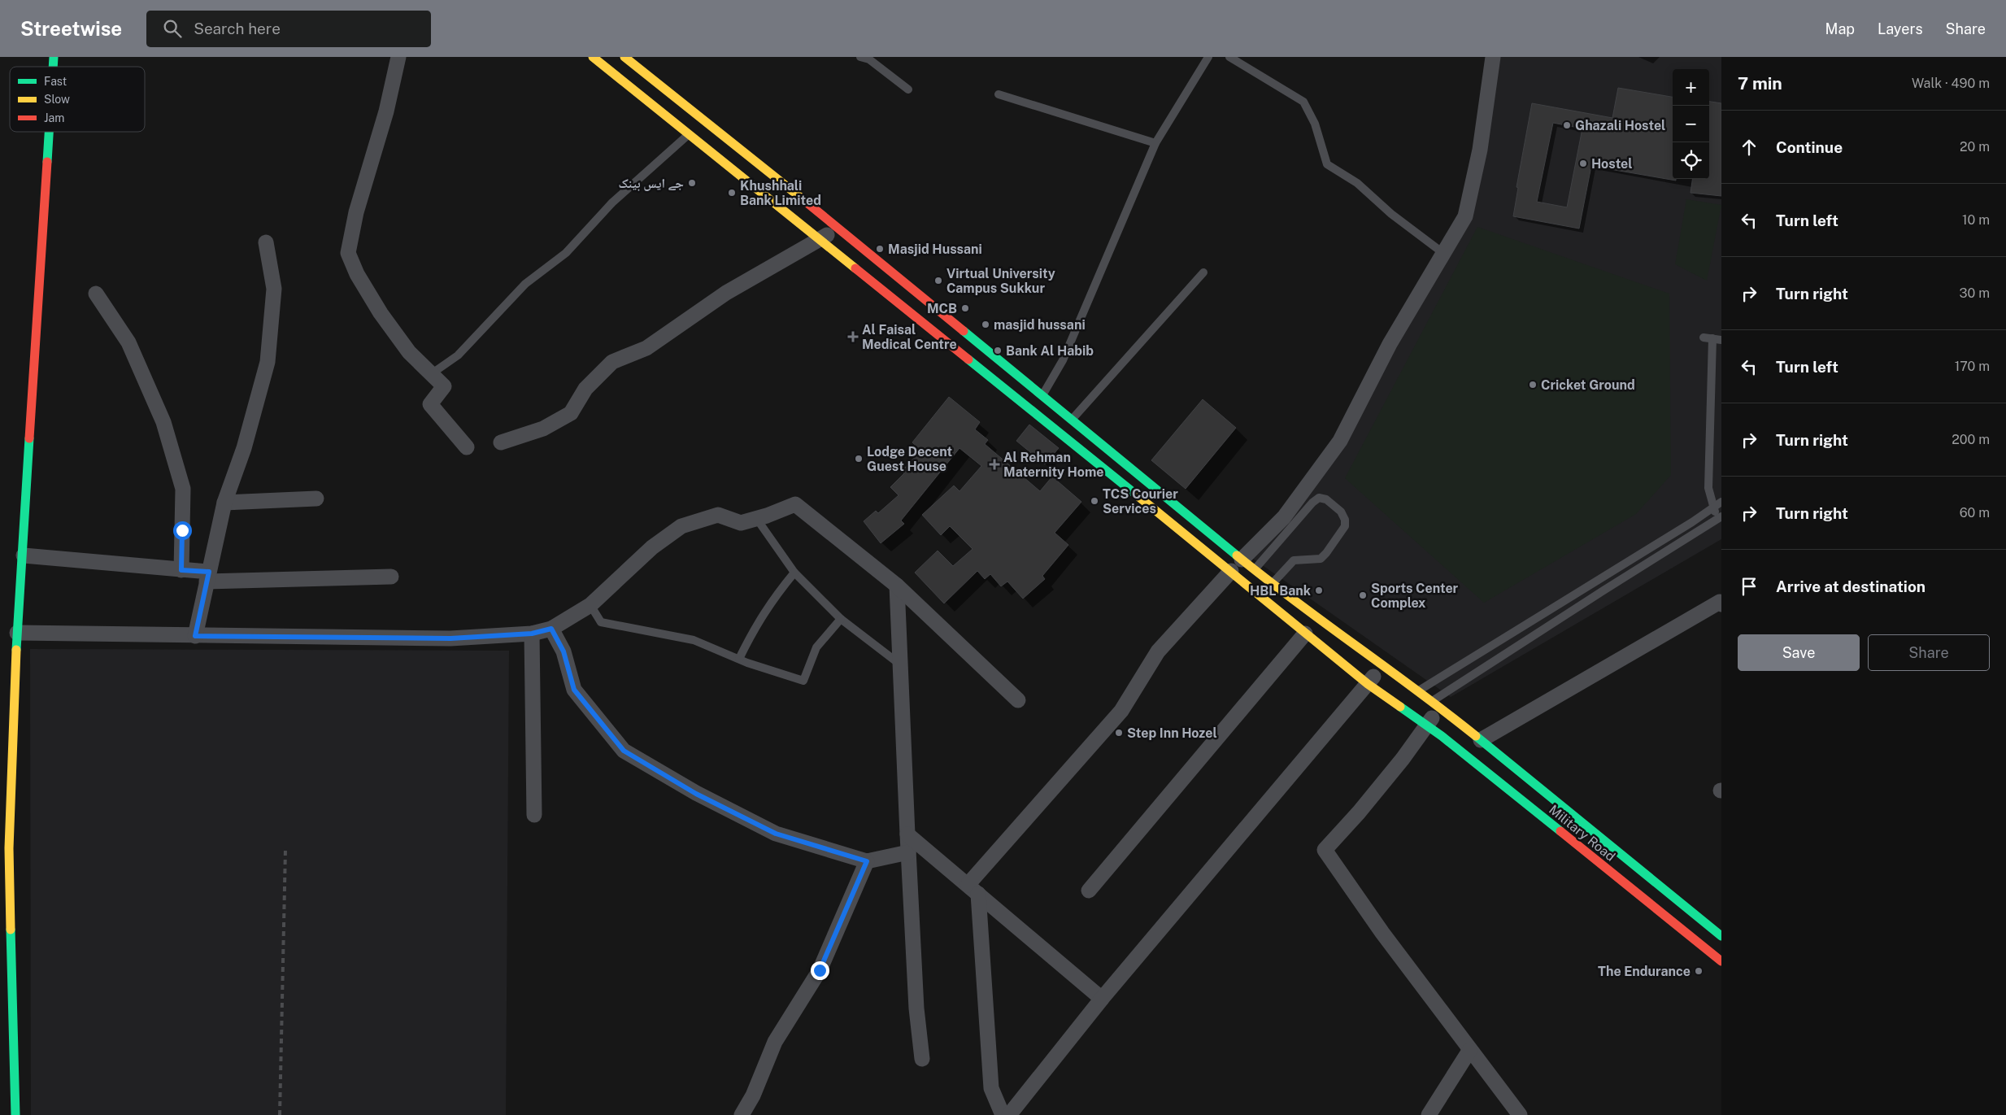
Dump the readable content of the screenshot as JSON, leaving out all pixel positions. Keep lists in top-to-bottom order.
{
  "streets": {
    "main road": ["Military Road"]
  },
  "places": {
    "other": [
      "Ghazali Hostel",
      "Hostel",
      "جے ایس بینک",
      "Khushhali Bank Limited",
      "Masjid Hussani",
      "Virtual University Campus Sukkur",
      "MCB",
      "masjid hussani",
      "Bank Al Habib",
      "Cricket Ground",
      "Lodge Decent Guest House",
      "TCS Courier Services",
      "HBL Bank",
      "Sports Center Complex",
      "Step Inn Hozel",
      "The Endurance"
    ],
    "health": ["Al Faisal Medical Centre", "Al Rehman Maternity Home"]
  },
  "legend": ["Fast", "Slow", "Jam"],
  "page": {
    "header": "Streetwise",
    "search": "Search here",
    "nav": ["Map", "Layers", "Share"],
    "heading": ["7 min", "Walk · 490 m"],
    "map_buttons": ["+", "−"],
    "list": [
      ["Continue", "20 m"],
      ["Turn left", "10 m"],
      ["Turn right", "30 m"],
      ["Turn left", "170 m"],
      ["Turn right", "200 m"],
      ["Turn right", "60 m"],
      "Arrive at destination"
    ],
    "buttons": ["Save", "Share"]
  }
}
